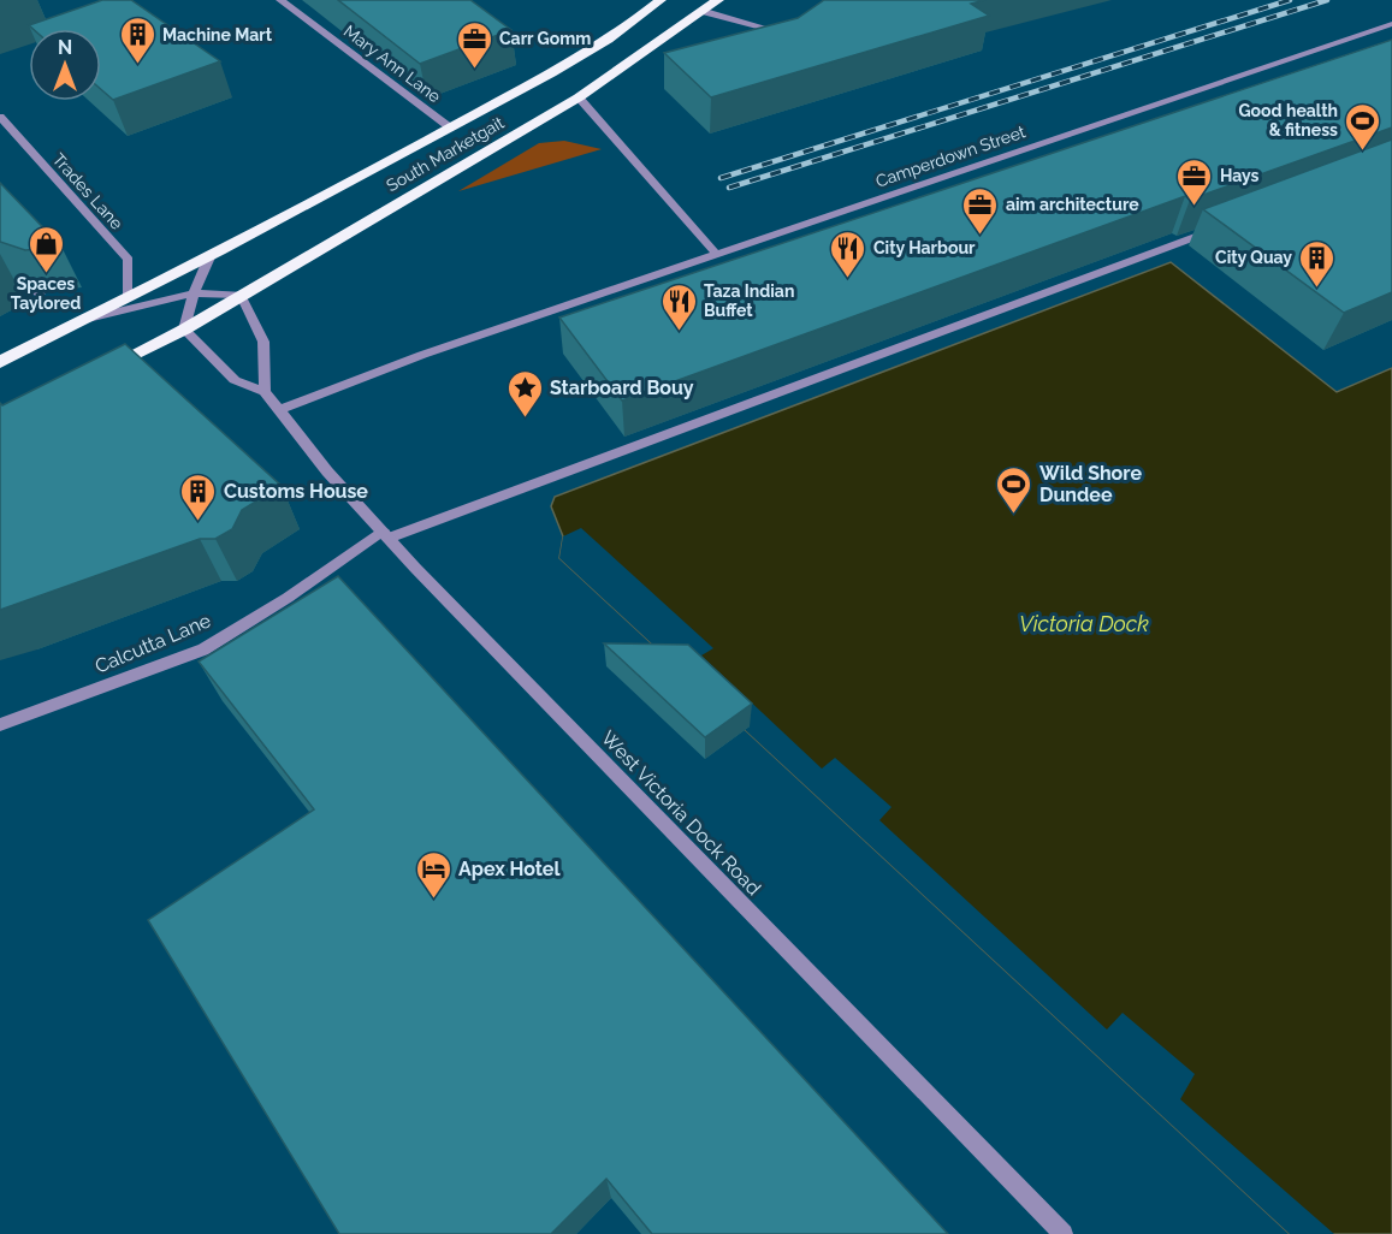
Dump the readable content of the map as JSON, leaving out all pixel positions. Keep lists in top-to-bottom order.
{
  "streets": {
    "highway": ["South Marketgait"],
    "street": [
      "Mary Ann Lane",
      "Camperdown Street",
      "Trades Lane",
      "Calcutta Lane",
      "West Victoria Dock Road"
    ]
  },
  "crossings": [
    ["Mary Ann Lane", "South Marketgait"],
    ["South Marketgait", "Trades Lane"],
    ["South Marketgait", "West Victoria Dock Road"],
    ["Calcutta Lane", "West Victoria Dock Road"]
  ],
  "water": ["Victoria Dock"],
  "places": {
    "building": ["Machine Mart", "City Quay", "Customs House"],
    "office": ["Carr Gomm", "Hays", "aim architecture"],
    "sports": ["Good health & fitness", "Wild Shore Dundee"],
    "shop": ["Spaces Taylored"],
    "restaurant": ["City Harbour", "Taza Indian Buffet"],
    "place": ["Starboard Bouy"],
    "hotel": ["Apex Hotel"]
  },
  "north": "top"
}
